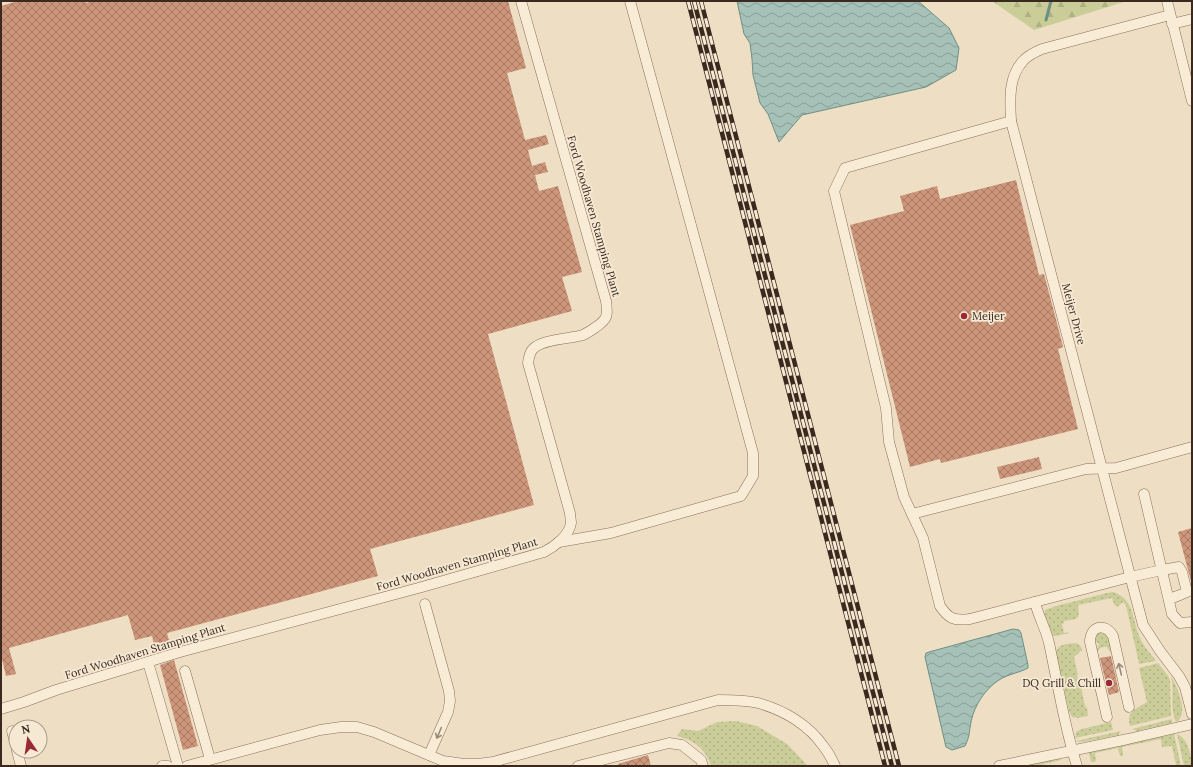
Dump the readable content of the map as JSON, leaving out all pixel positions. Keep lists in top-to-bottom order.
{
  "streets": {
    "street": ["Ford Woodhaven Stamping Plant", "Meijer Drive"]
  },
  "places": ["Meijer", "DQ Grill & Chill"],
  "north": "top"
}
